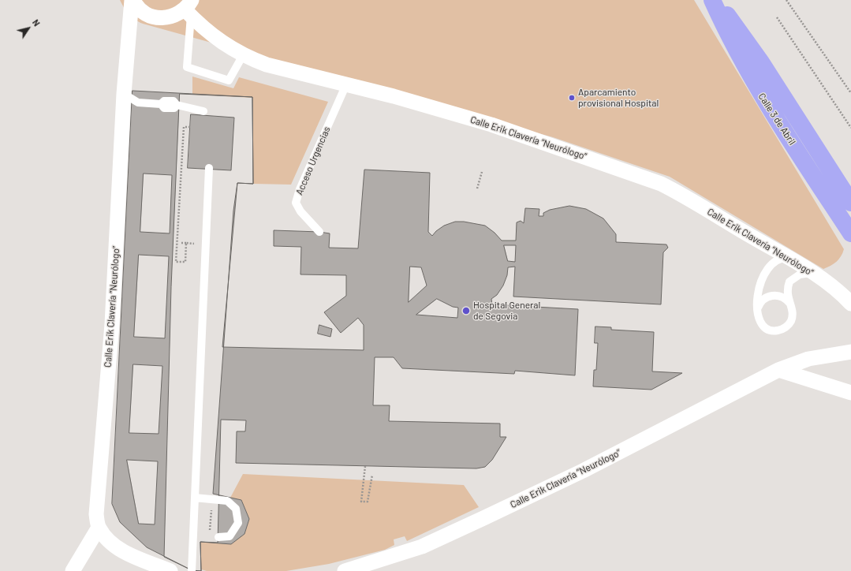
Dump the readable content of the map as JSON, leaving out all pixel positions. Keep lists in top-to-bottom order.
{
  "streets": {
    "highway": ["Calle 3 de Abril"],
    "street": ["Calle Erik Clavería “Neurólogo”"],
    "lane": ["Acceso Urgencias"]
  },
  "crossings": [
    ["Calle Erik Clavería “Neurólogo”", "Acceso Urgencias"]
  ],
  "places": ["Aparcamiento provisional Hospital", "Hospital General de Segovia"],
  "north": "top right"
}
